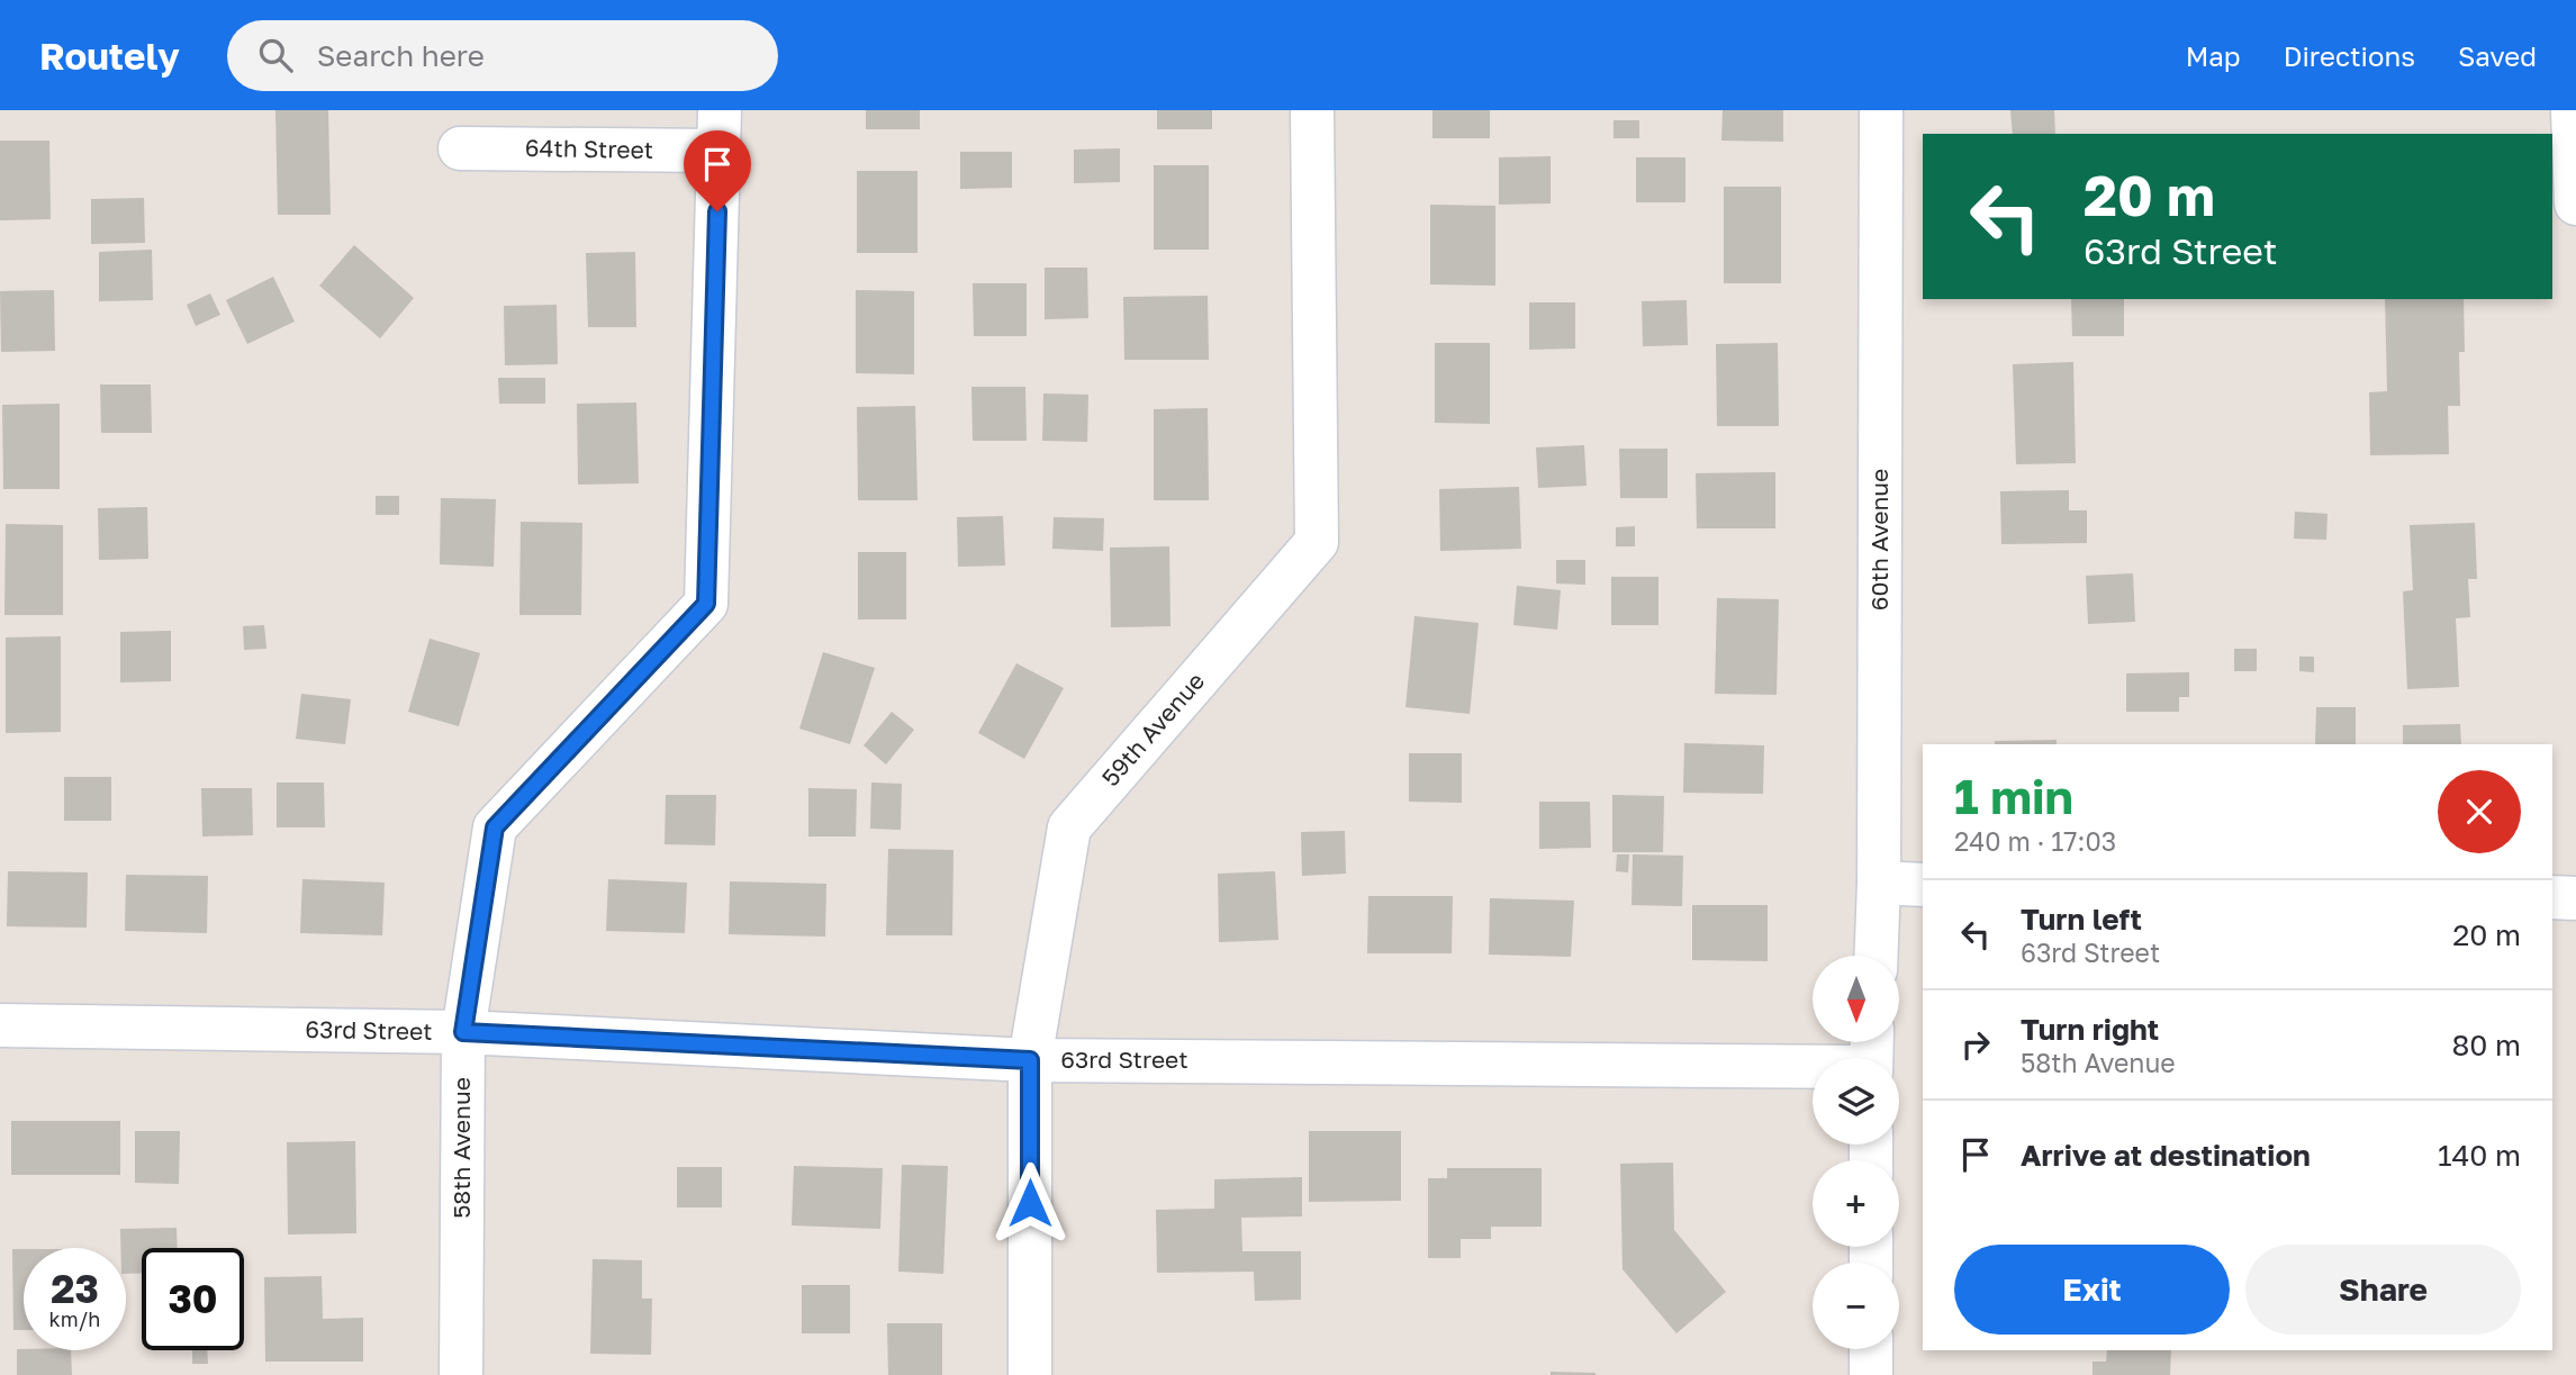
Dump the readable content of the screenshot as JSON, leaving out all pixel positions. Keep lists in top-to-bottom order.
{
  "streets": {
    "street": [
      "64th Street",
      "60th Avenue",
      "59th Avenue",
      "63rd Street",
      "58th Avenue"
    ]
  },
  "crossings": [
    ["64th Street", "58th Avenue"],
    ["59th Avenue", "63rd Street"],
    ["63rd Street", "58th Avenue"]
  ],
  "north": "bottom",
  "page": {
    "header": "Routely",
    "search": "Search here",
    "nav": ["Map", "Directions", "Saved"],
    "turn": ["20 m", "63rd Street"],
    "heading": ["1 min", "240 m · 17:03"],
    "list": [
      {
        "name": "Turn left",
        "note": "63rd Street",
        "value": "20 m"
      },
      {
        "name": "Turn right",
        "note": "58th Avenue",
        "value": "80 m"
      },
      {
        "name": "Arrive at destination",
        "value": "140 m"
      }
    ],
    "map_buttons": ["+", "−"],
    "buttons": ["Exit", "Share"],
    "speed": "23 km/h",
    "limit": "30"
  }
}
